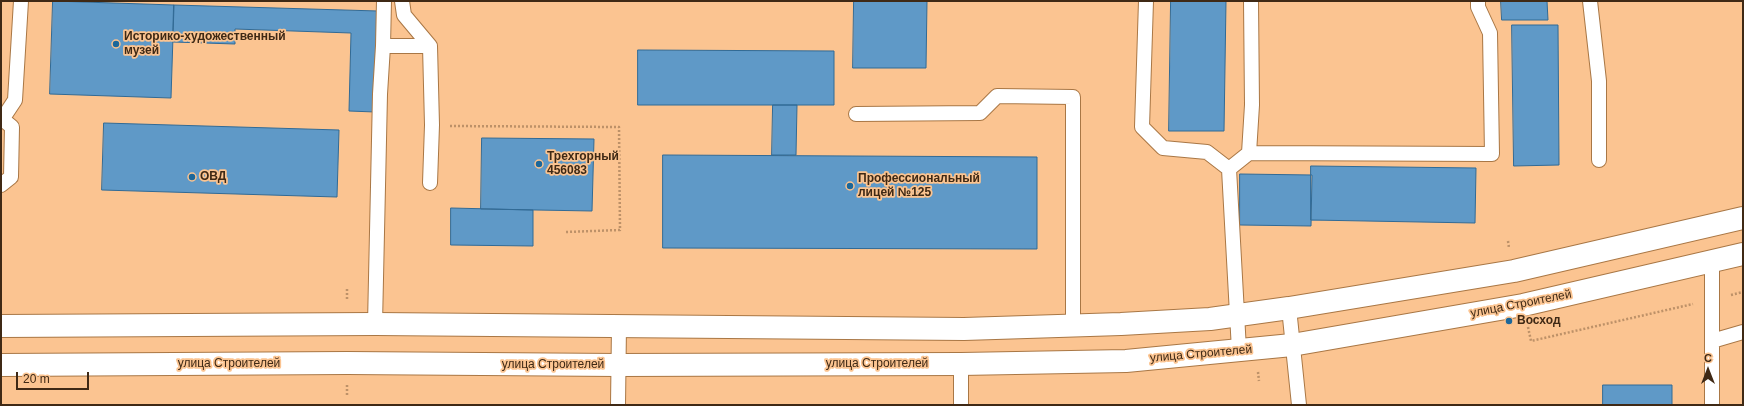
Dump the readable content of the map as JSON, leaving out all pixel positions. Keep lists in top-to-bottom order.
{
  "streets": {
    "street": ["улица Строителей"]
  },
  "places": [
    "Историко-художественный музей",
    "Трехгорный 456083",
    "ОВД",
    "Профессиональный лицей №125",
    "Восход"
  ],
  "scale_bar": "20 m",
  "north": "top"
}
